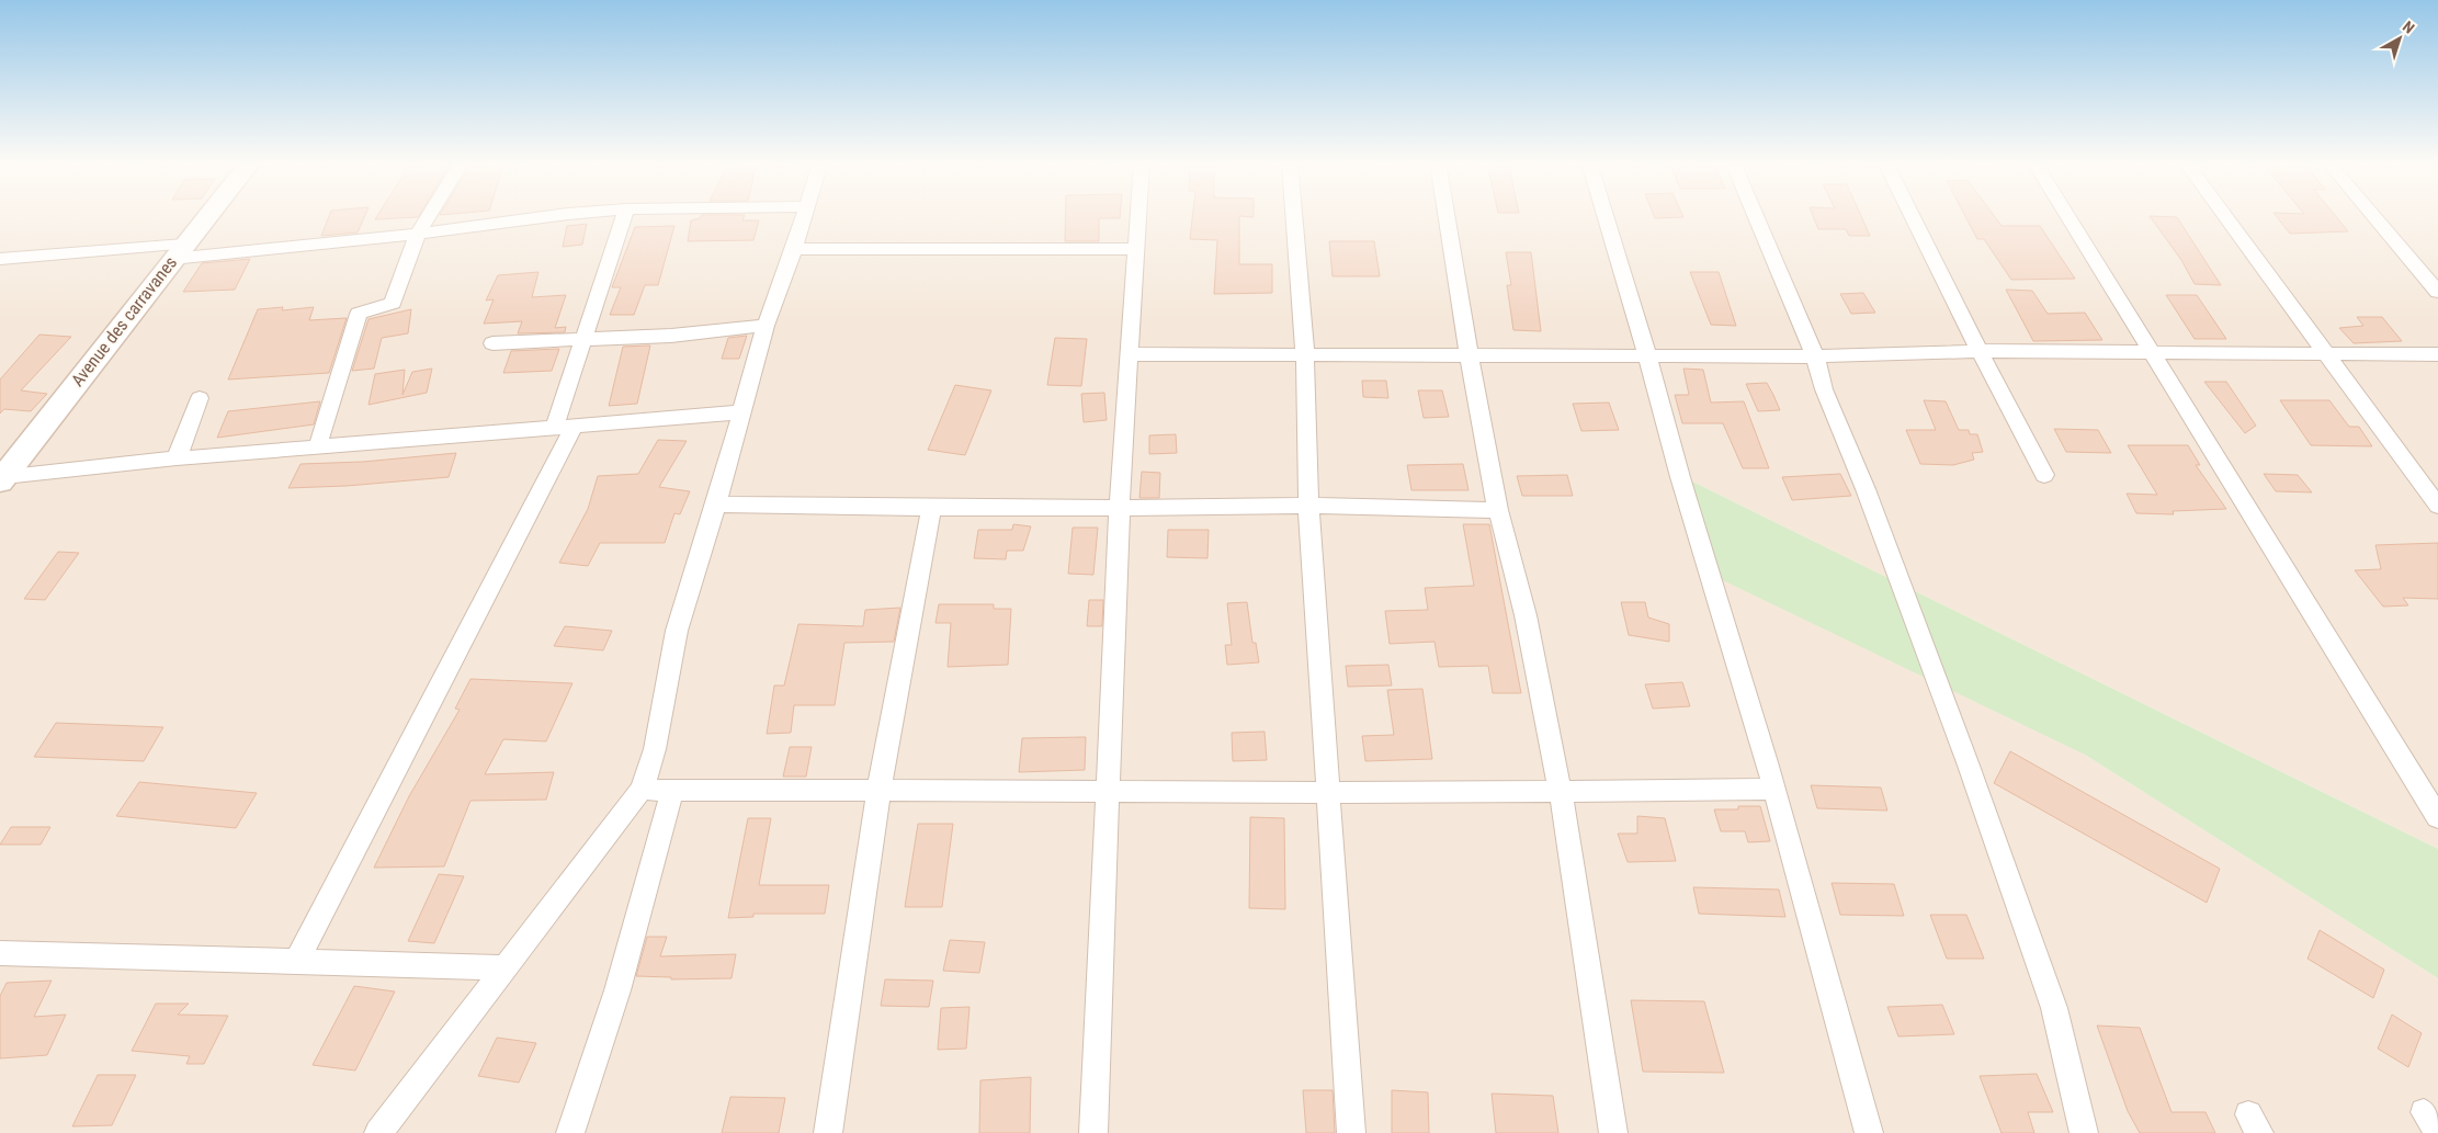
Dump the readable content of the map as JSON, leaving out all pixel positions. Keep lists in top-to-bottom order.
{
  "streets": {
    "street": ["Avenue des carravanes"]
  },
  "north": "top right"
}
